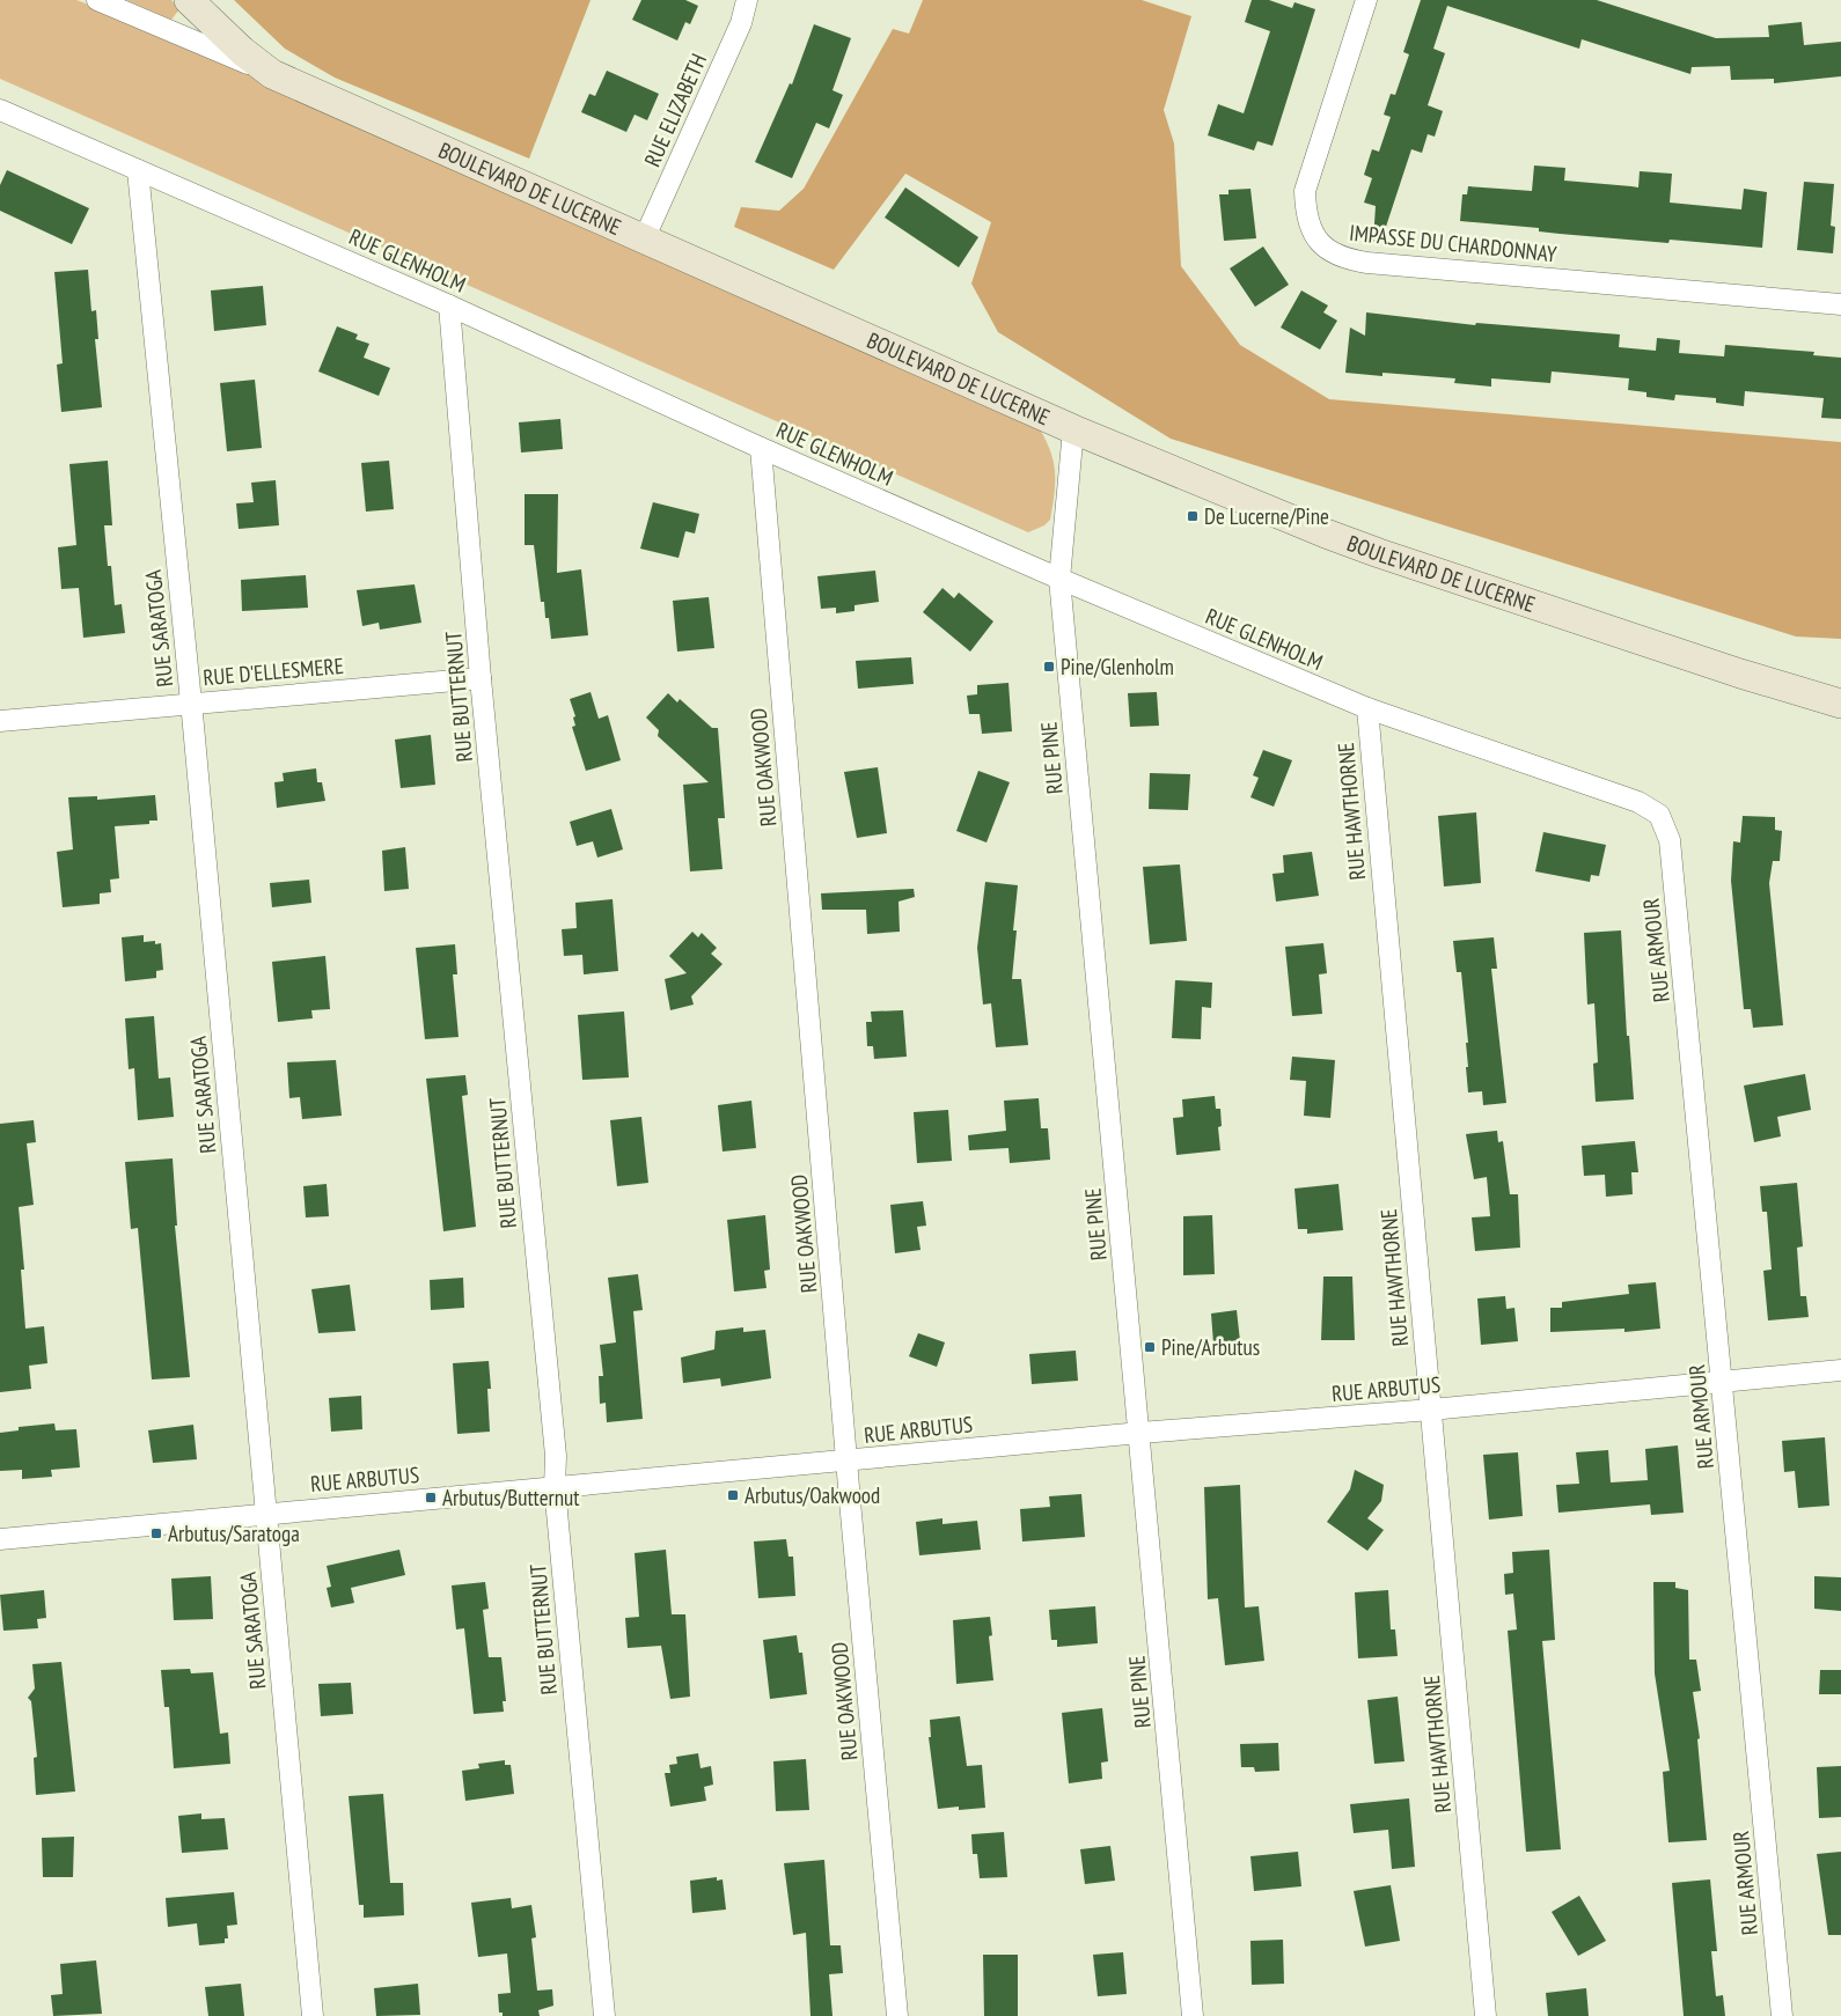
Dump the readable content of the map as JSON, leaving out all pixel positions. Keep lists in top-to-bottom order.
{
  "streets": {
    "main road": ["BOULEVARD DE LUCERNE"],
    "street": [
      "RUE ELIZABETH",
      "IMPASSE DU CHARDONNAY",
      "RUE GLENHOLM",
      "RUE SARATOGA",
      "RUE D'ELLESMERE",
      "RUE BUTTERNUT",
      "RUE PINE",
      "RUE OAKWOOD",
      "RUE HAWTHORNE",
      "RUE ARMOUR",
      "RUE ARBUTUS"
    ]
  },
  "crossings": [
    ["RUE ELIZABETH", "BOULEVARD DE LUCERNE"],
    ["BOULEVARD DE LUCERNE", "RUE PINE"],
    ["RUE GLENHOLM", "RUE SARATOGA"],
    ["RUE GLENHOLM", "RUE BUTTERNUT"],
    ["RUE GLENHOLM", "RUE PINE"],
    ["RUE GLENHOLM", "RUE OAKWOOD"],
    ["RUE GLENHOLM", "RUE HAWTHORNE"],
    ["RUE GLENHOLM", "RUE ARMOUR"],
    ["RUE SARATOGA", "RUE D'ELLESMERE"],
    ["RUE SARATOGA", "RUE ARBUTUS"],
    ["RUE D'ELLESMERE", "RUE BUTTERNUT"],
    ["RUE BUTTERNUT", "RUE ARBUTUS"],
    ["RUE PINE", "RUE ARBUTUS"],
    ["RUE OAKWOOD", "RUE ARBUTUS"],
    ["RUE HAWTHORNE", "RUE ARBUTUS"],
    ["RUE ARMOUR", "RUE ARBUTUS"]
  ],
  "places": {
    "transit": [
      "De Lucerne/Pine",
      "Pine/Glenholm",
      "Pine/Arbutus",
      "Arbutus/Oakwood",
      "Arbutus/Butternut",
      "Arbutus/Saratoga"
    ]
  }
}
